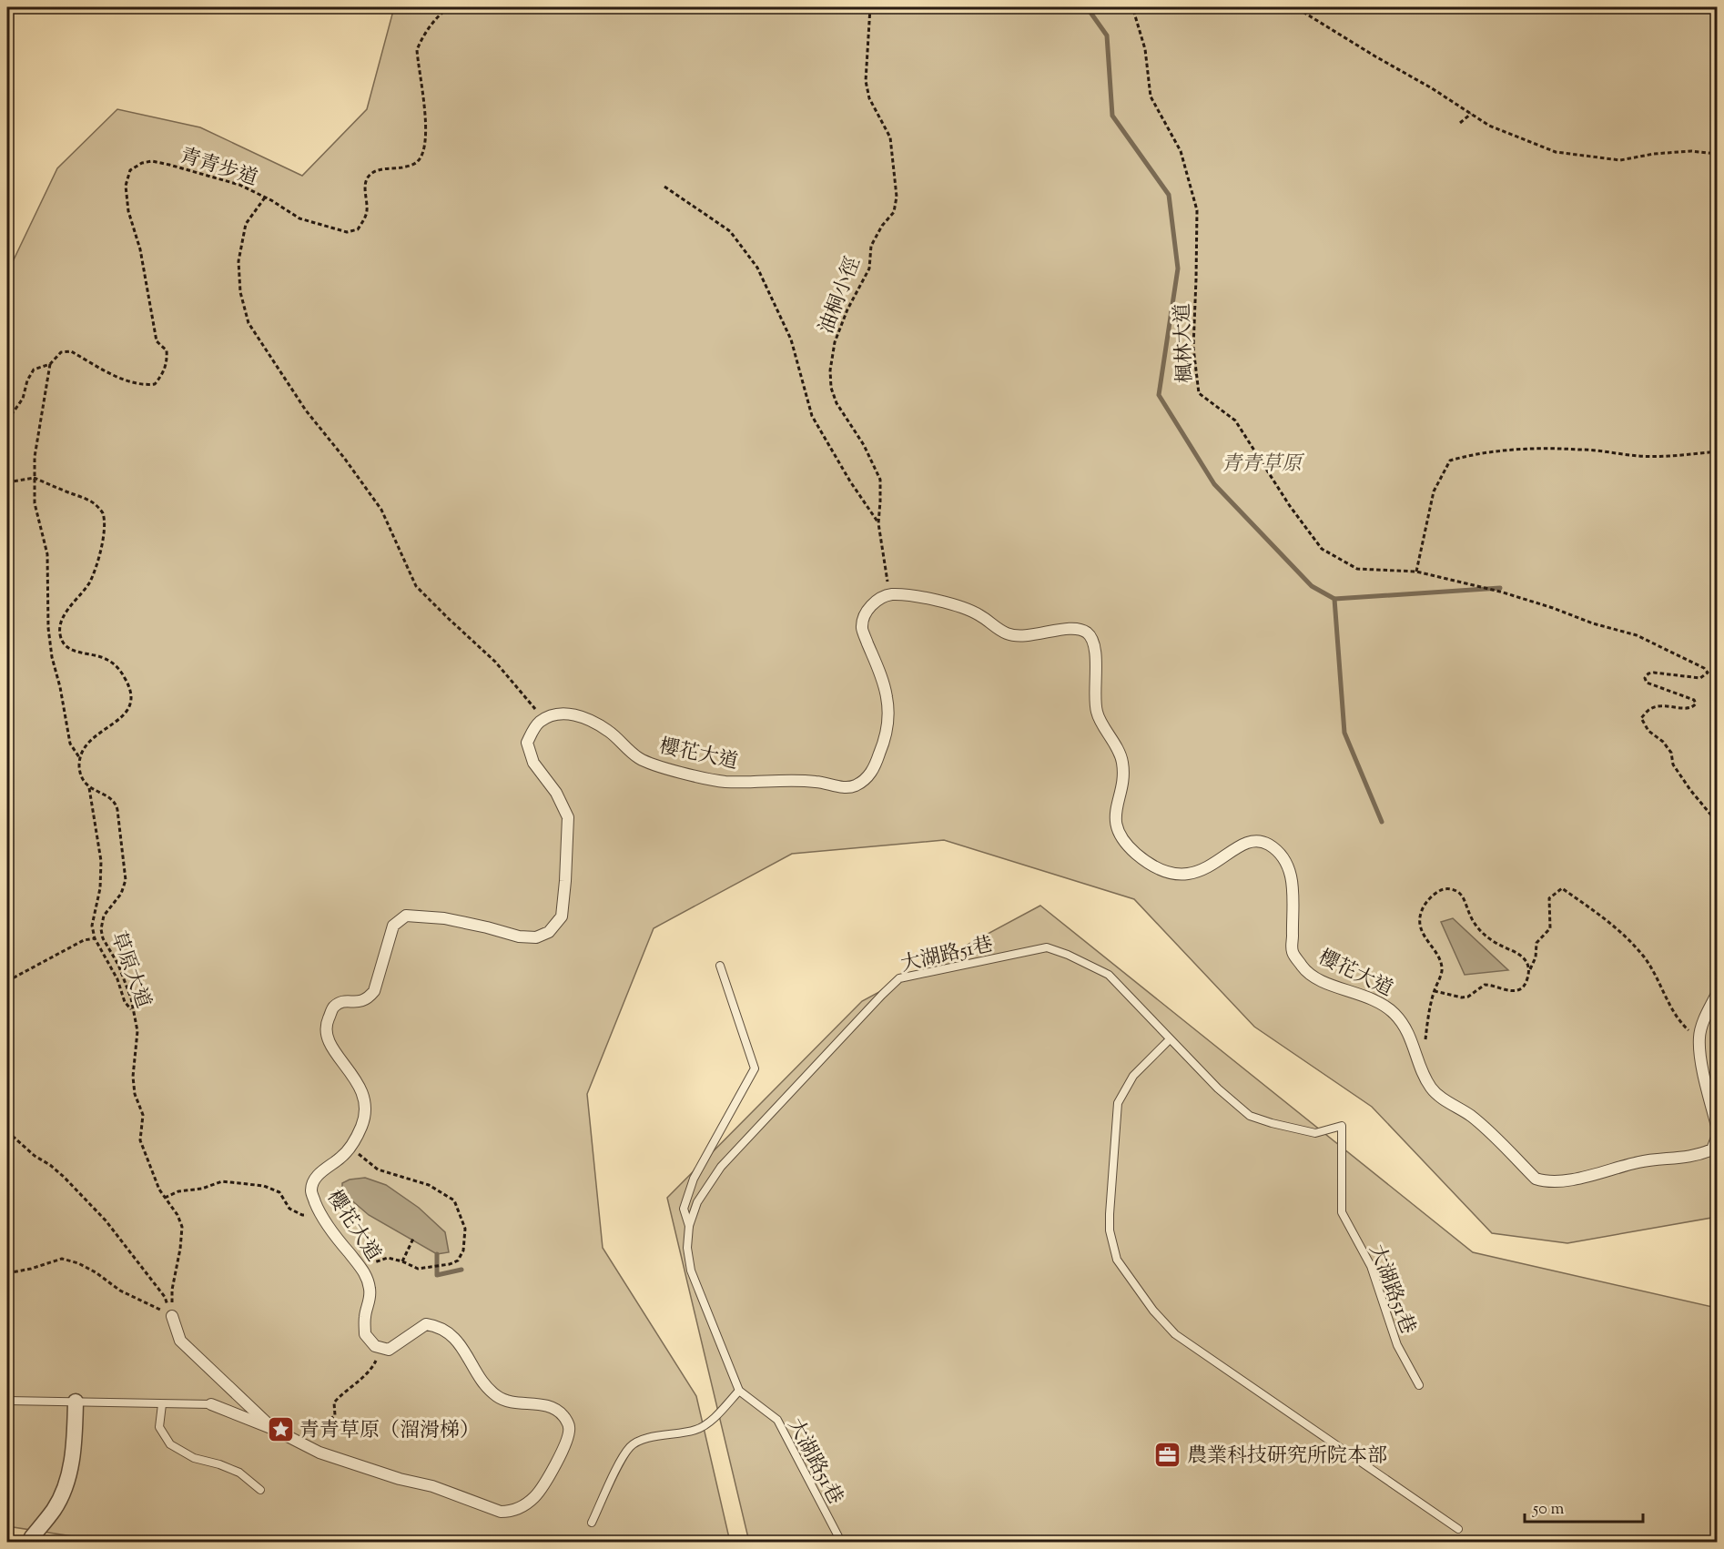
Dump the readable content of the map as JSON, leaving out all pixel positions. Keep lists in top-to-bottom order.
{
  "streets": {
    "street": ["櫻花大道"],
    "lane": ["大湖路51巷"],
    "path": [
      "青青步道",
      "油桐小徑",
      "楓林大道",
      "草原大道"
    ]
  },
  "crossings": [
    ["油桐小徑", "櫻花大道"]
  ],
  "parks": ["青青草原"],
  "places": {
    "place": ["青青草原（溜滑梯）"],
    "office": ["農業科技研究所院本部"]
  },
  "scale_bar": "50 m"
}
